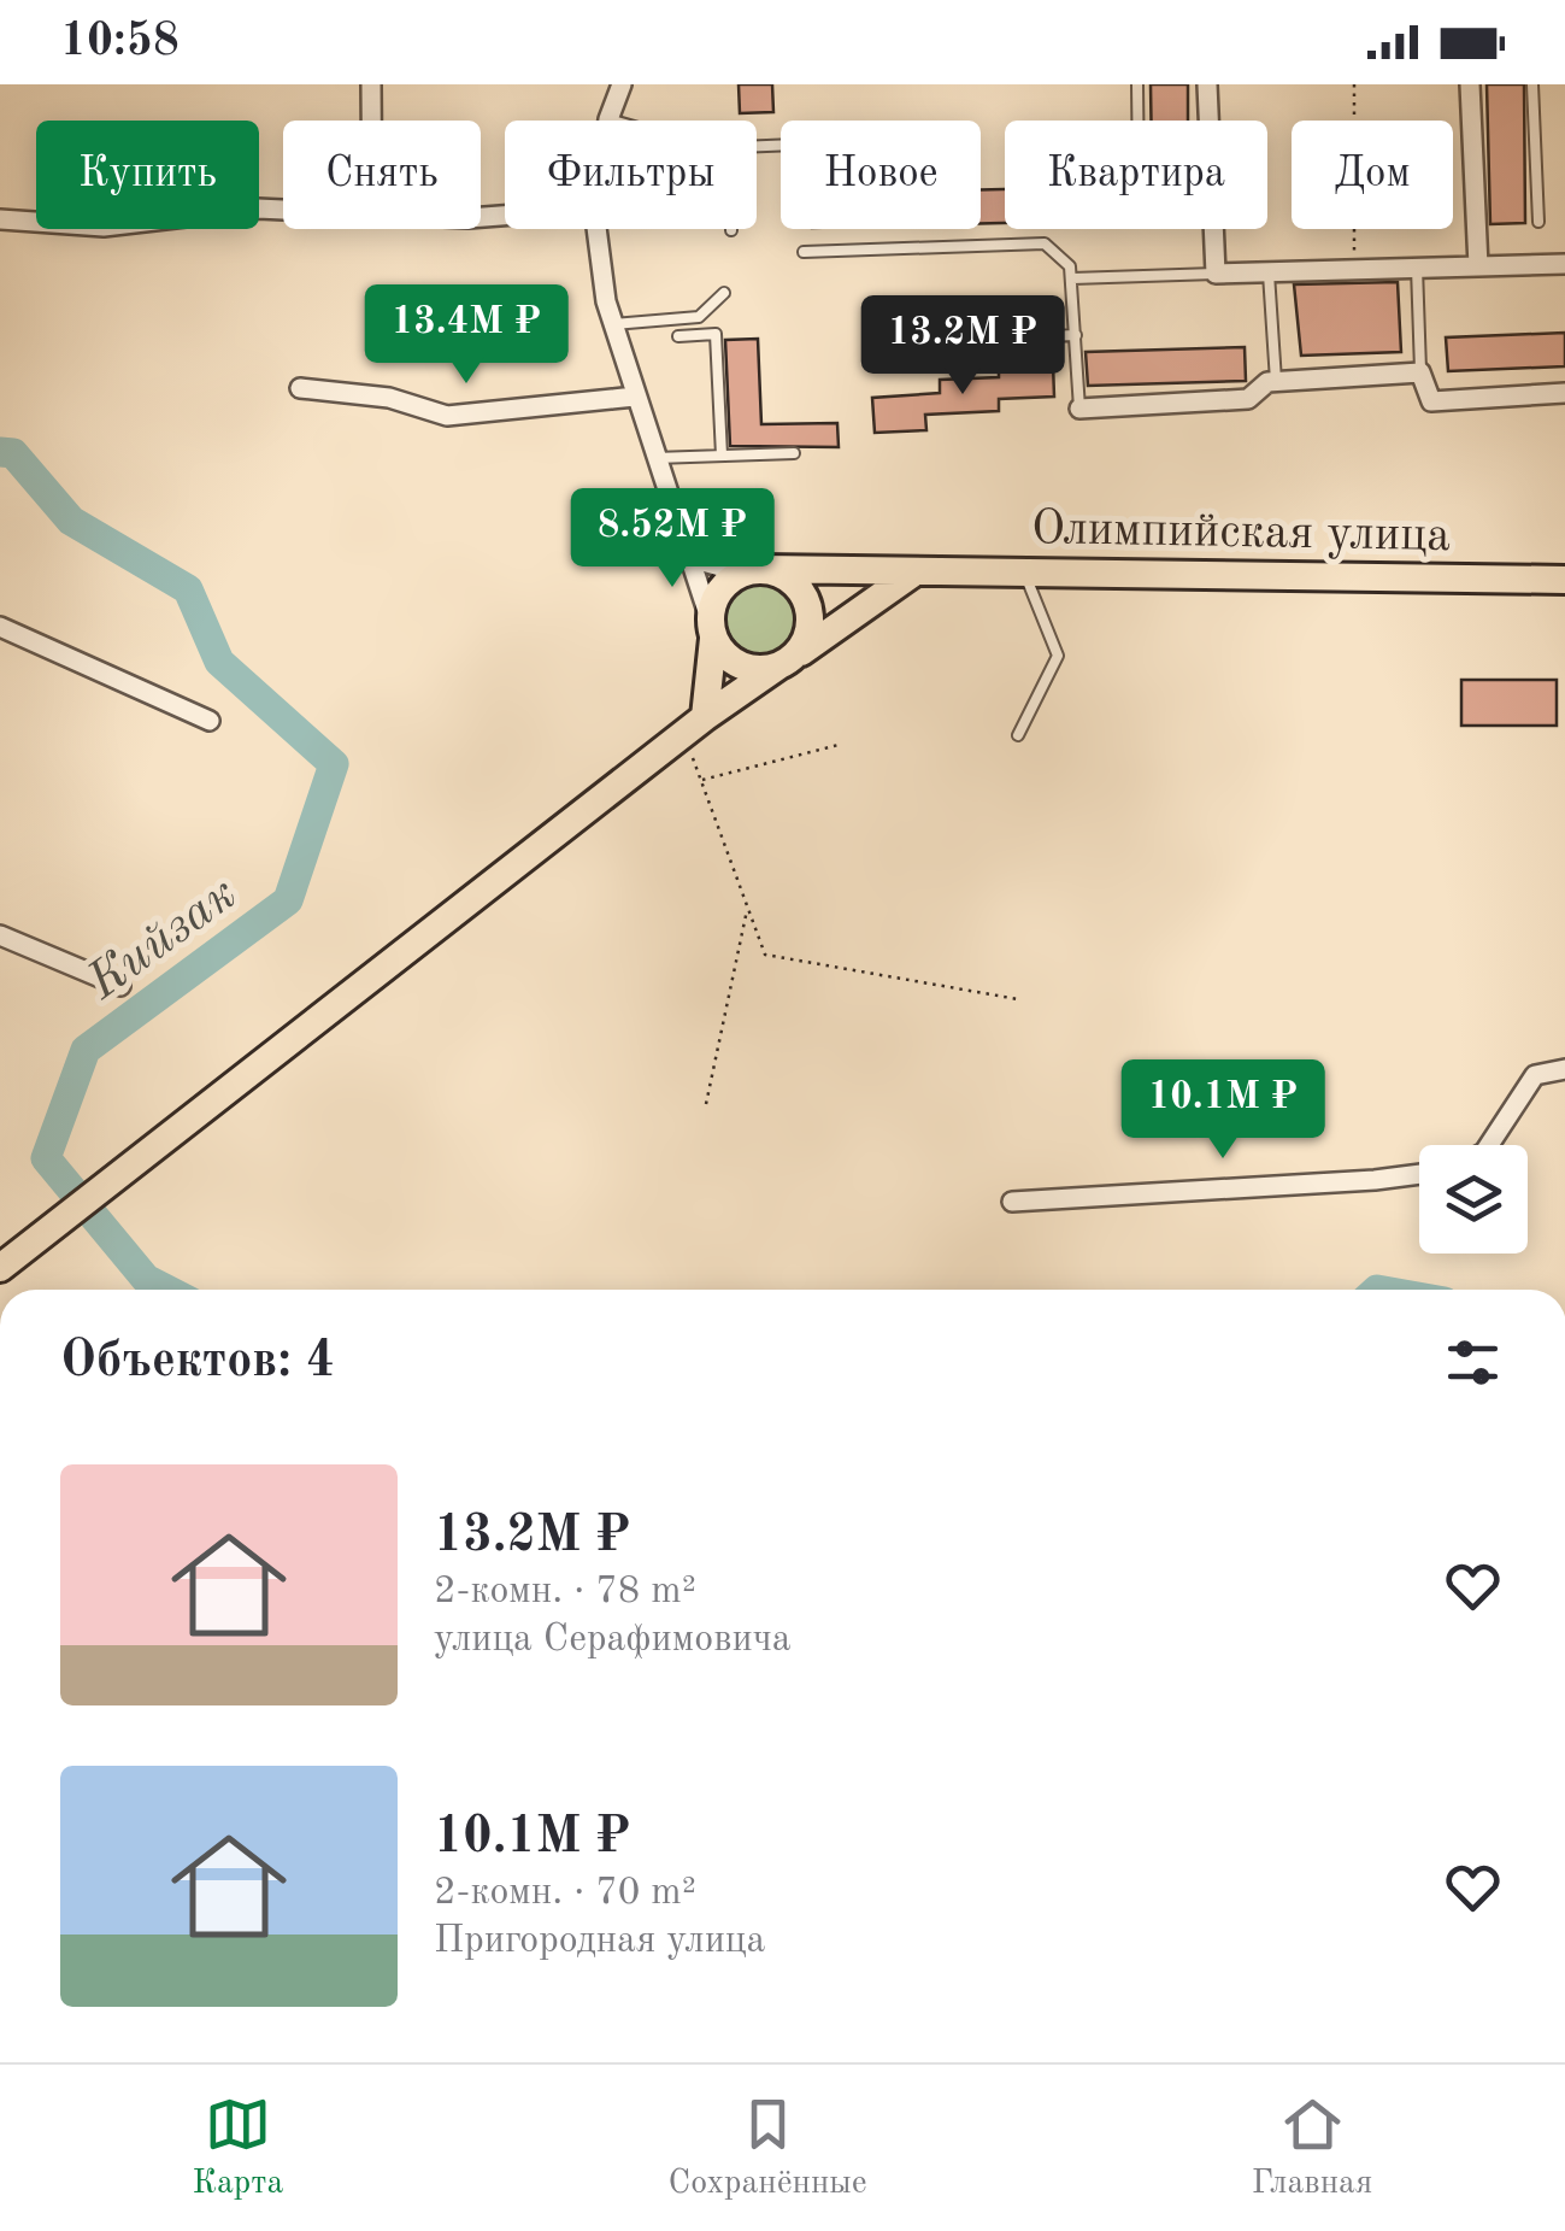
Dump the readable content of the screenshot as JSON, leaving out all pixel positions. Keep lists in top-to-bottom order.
{
  "streets": {
    "main road": ["Олимпийская улица"]
  },
  "water": ["Кийзак"],
  "page": {
    "status": "10:58",
    "chip": [
      "Купить",
      "Снять",
      "Фильтры",
      "Новое",
      "Квартира",
      "Дом"
    ],
    "price": [
      "13.4M ₽",
      "13.2M ₽",
      "8.52M ₽",
      "10.1M ₽"
    ],
    "heading": "Объектов: 4",
    "list": [
      {
        "name": "13.2M ₽",
        "note": "2-комн. · 78 m² · улица Серафимовича"
      },
      {
        "name": "10.1M ₽",
        "note": "2-комн. · 70 m² · Пригородная улица"
      }
    ],
    "tabs": ["Карта", "Сохранённые", "Главная"]
  }
}
